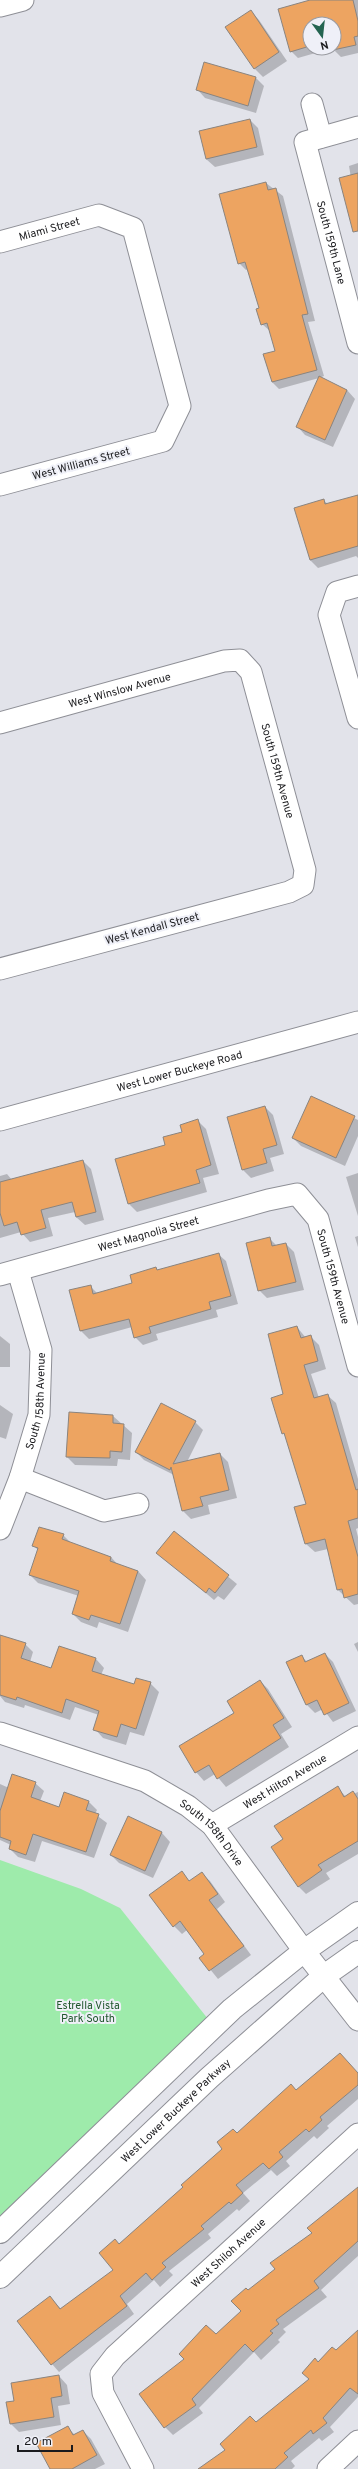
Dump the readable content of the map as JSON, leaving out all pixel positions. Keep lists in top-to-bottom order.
{
  "streets": {
    "main road": ["West Lower Buckeye Parkway"],
    "street": [
      "Miami Street",
      "South 159th Lane",
      "West Williams Street",
      "West Winslow Avenue",
      "South 159th Avenue",
      "West Kendall Street",
      "West Lower Buckeye Road",
      "West Magnolia Street",
      "South 158th Avenue",
      "West Hilton Avenue",
      "South 158th Drive",
      "West Shiloh Avenue"
    ]
  },
  "crossings": [
    ["Miami Street", "West Williams Street"],
    ["West Winslow Avenue", "South 159th Avenue"],
    ["South 159th Avenue", "West Kendall Street"],
    ["South 159th Avenue", "West Magnolia Street"],
    ["West Magnolia Street", "South 158th Avenue"],
    ["West Hilton Avenue", "South 158th Drive"],
    ["South 158th Drive", "West Lower Buckeye Parkway"]
  ],
  "parks": ["Estrella Vista Park South"],
  "scale_bar": "20 m",
  "north": "bottom"
}
